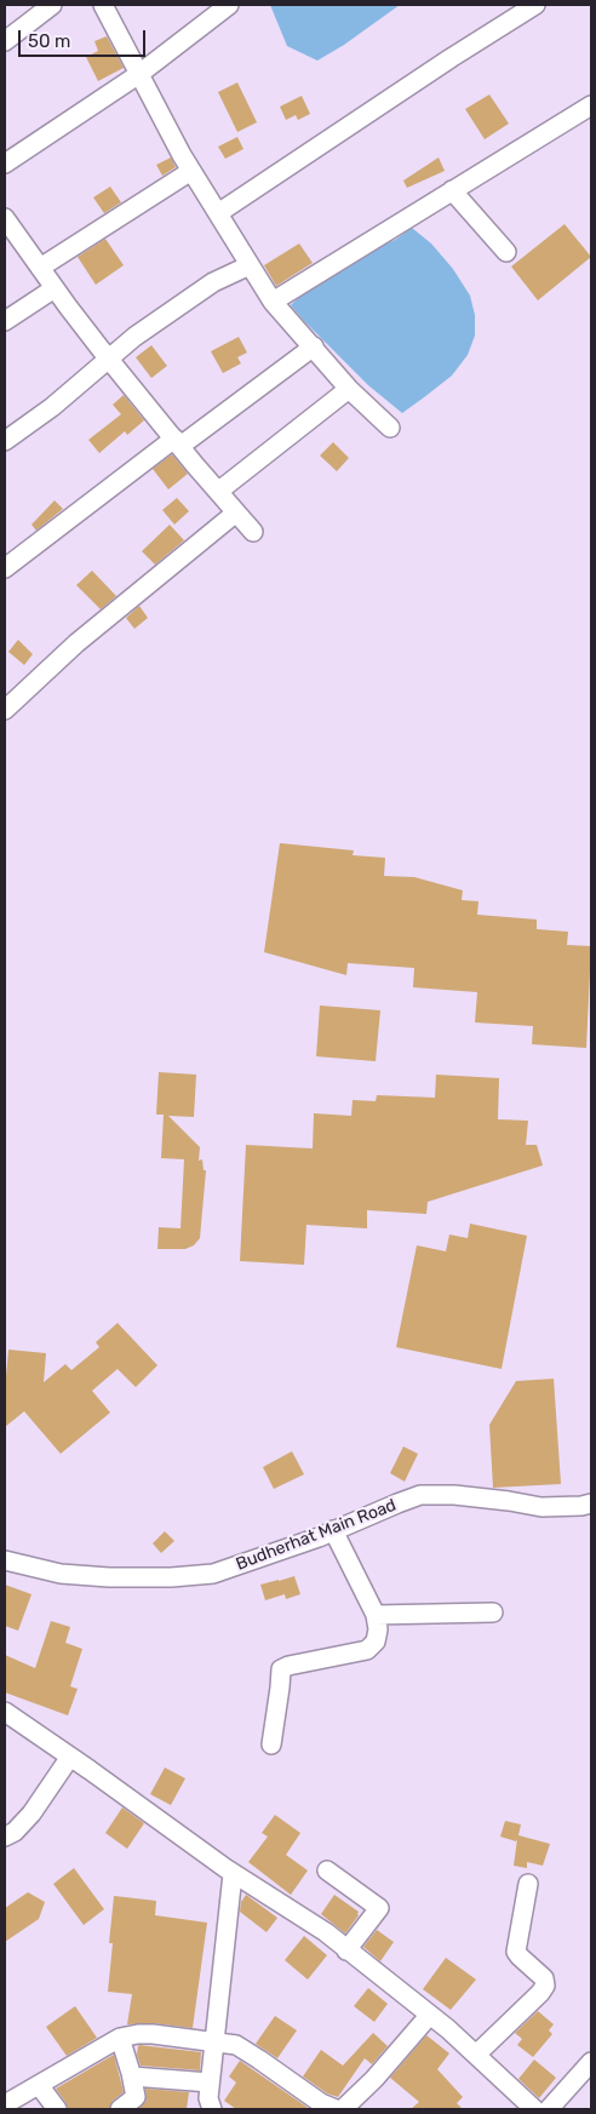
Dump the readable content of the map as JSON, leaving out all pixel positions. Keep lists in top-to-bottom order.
{
  "streets": {
    "street": ["Budherhat Main Road"]
  },
  "scale_bar": "50 m"
}
